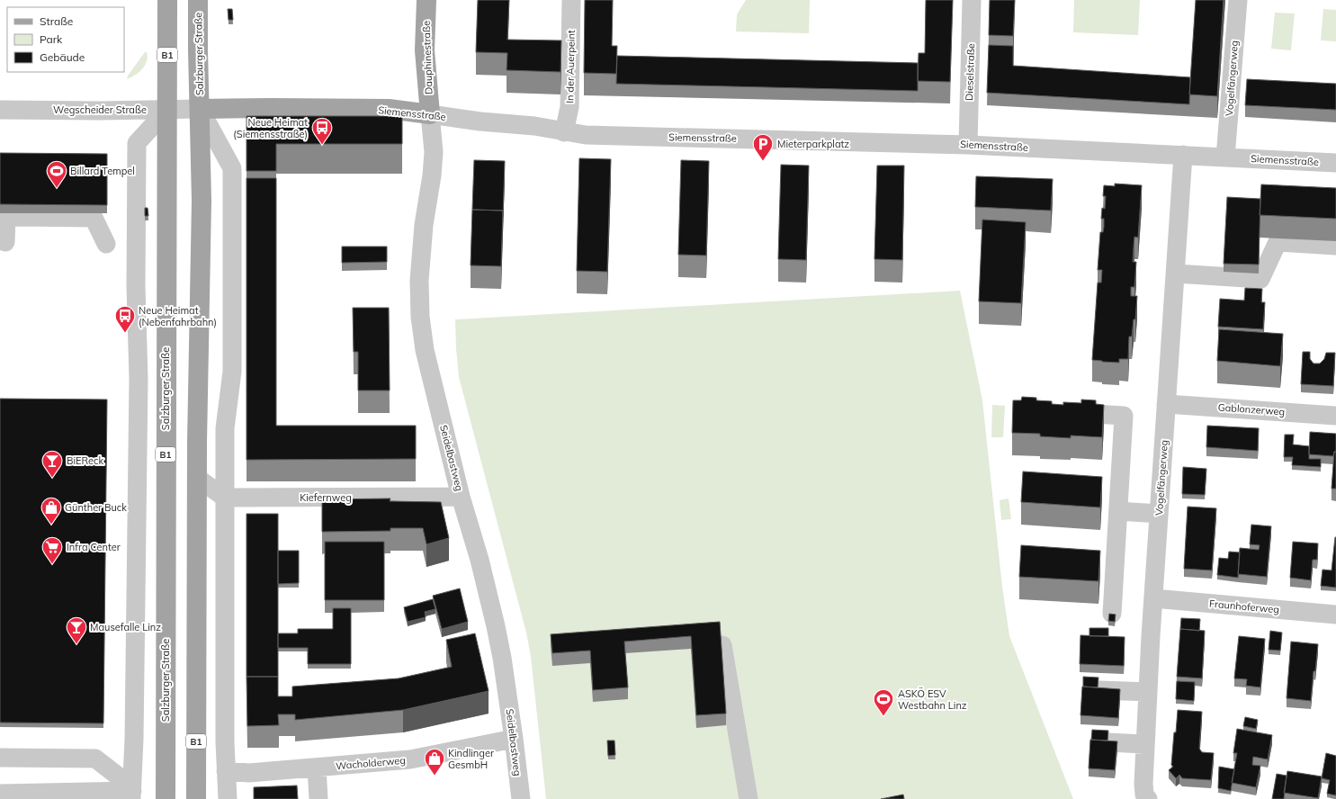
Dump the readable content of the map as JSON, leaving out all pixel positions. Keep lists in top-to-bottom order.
{
  "streets": {
    "main road": [
      "Salzburger Straße",
      "B1",
      "Dauphinestraße",
      "Siemensstraße"
    ],
    "street": [
      "In der Auerpeint",
      "Dieselstraße",
      "Vogelfängerweg",
      "Wegscheider Straße",
      "Gablonzerweg",
      "Seidelbastweg",
      "Kiefernweg",
      "Fraunhoferweg",
      "Wacholderweg"
    ]
  },
  "crossings": [
    ["Salzburger Straße", "Wegscheider Straße"],
    ["Salzburger Straße", "Siemensstraße"],
    ["Salzburger Straße", "Kiefernweg"],
    ["Salzburger Straße", "Wacholderweg"],
    ["Dauphinestraße", "Siemensstraße"],
    ["Dauphinestraße", "Seidelbastweg"],
    ["In der Auerpeint", "Siemensstraße"],
    ["Dieselstraße", "Siemensstraße"],
    ["Vogelfängerweg", "Siemensstraße"],
    ["Vogelfängerweg", "Gablonzerweg"],
    ["Vogelfängerweg", "Fraunhoferweg"],
    ["Wegscheider Straße", "Siemensstraße"],
    ["Siemensstraße", "Seidelbastweg"],
    ["Seidelbastweg", "Kiefernweg"],
    ["Seidelbastweg", "Wacholderweg"]
  ],
  "places": {
    "bus stop": ["Neue Heimat (Siemensstraße)", "Neue Heimat (Nebenfahrbahn)"],
    "parking": ["Mieterparkplatz"],
    "sports": ["Billard Tempel", "ASKÖ ESV Westbahn Linz"],
    "bar": ["BiEReck", "Mausefalle Linz"],
    "shop": ["Günther Buck", "Kindlinger GesmbH"],
    "supermarket": ["Infra Center"]
  },
  "legend": ["Straße", "Park", "Gebäude"]
}
